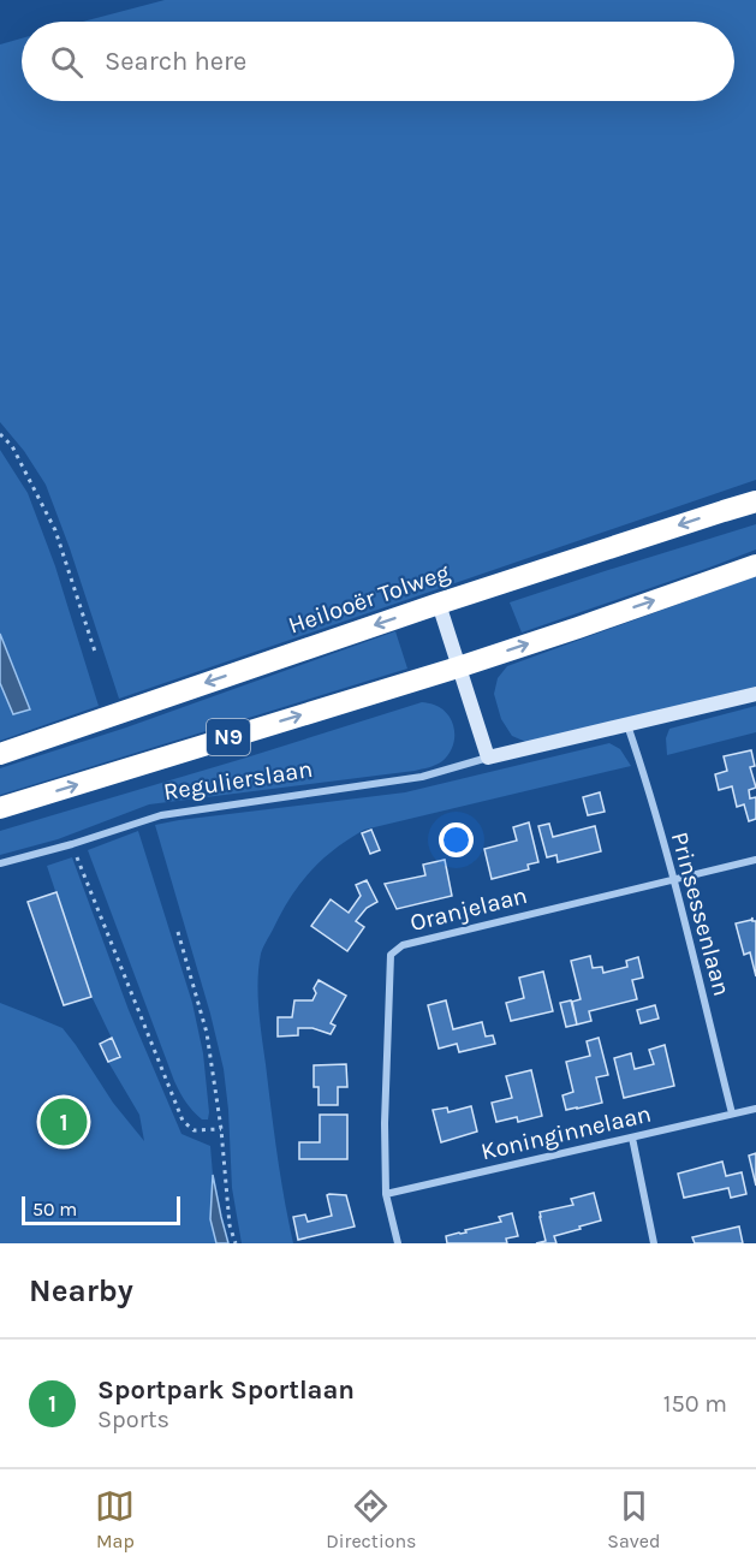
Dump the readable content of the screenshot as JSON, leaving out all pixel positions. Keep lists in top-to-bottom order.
{
  "streets": {
    "highway": ["Heilooër Tolweg", "N9"],
    "street": [
      "Regulierslaan",
      "Oranjelaan",
      "Prinsessenlaan",
      "Koninginnelaan"
    ]
  },
  "crossings": [
    ["Regulierslaan", "Prinsessenlaan"],
    ["Oranjelaan", "Prinsessenlaan"],
    ["Oranjelaan", "Koninginnelaan"],
    ["Prinsessenlaan", "Koninginnelaan"]
  ],
  "scale_bar": "50 m",
  "page": {
    "search": "Search here",
    "pins": "1",
    "scale": "50 m",
    "heading": "Nearby",
    "list": [
      {
        "mark": "1",
        "name": "Sportpark Sportlaan",
        "note": "Sports",
        "value": "150 m"
      }
    ],
    "nav": ["Map", "Directions", "Saved"]
  }
}
